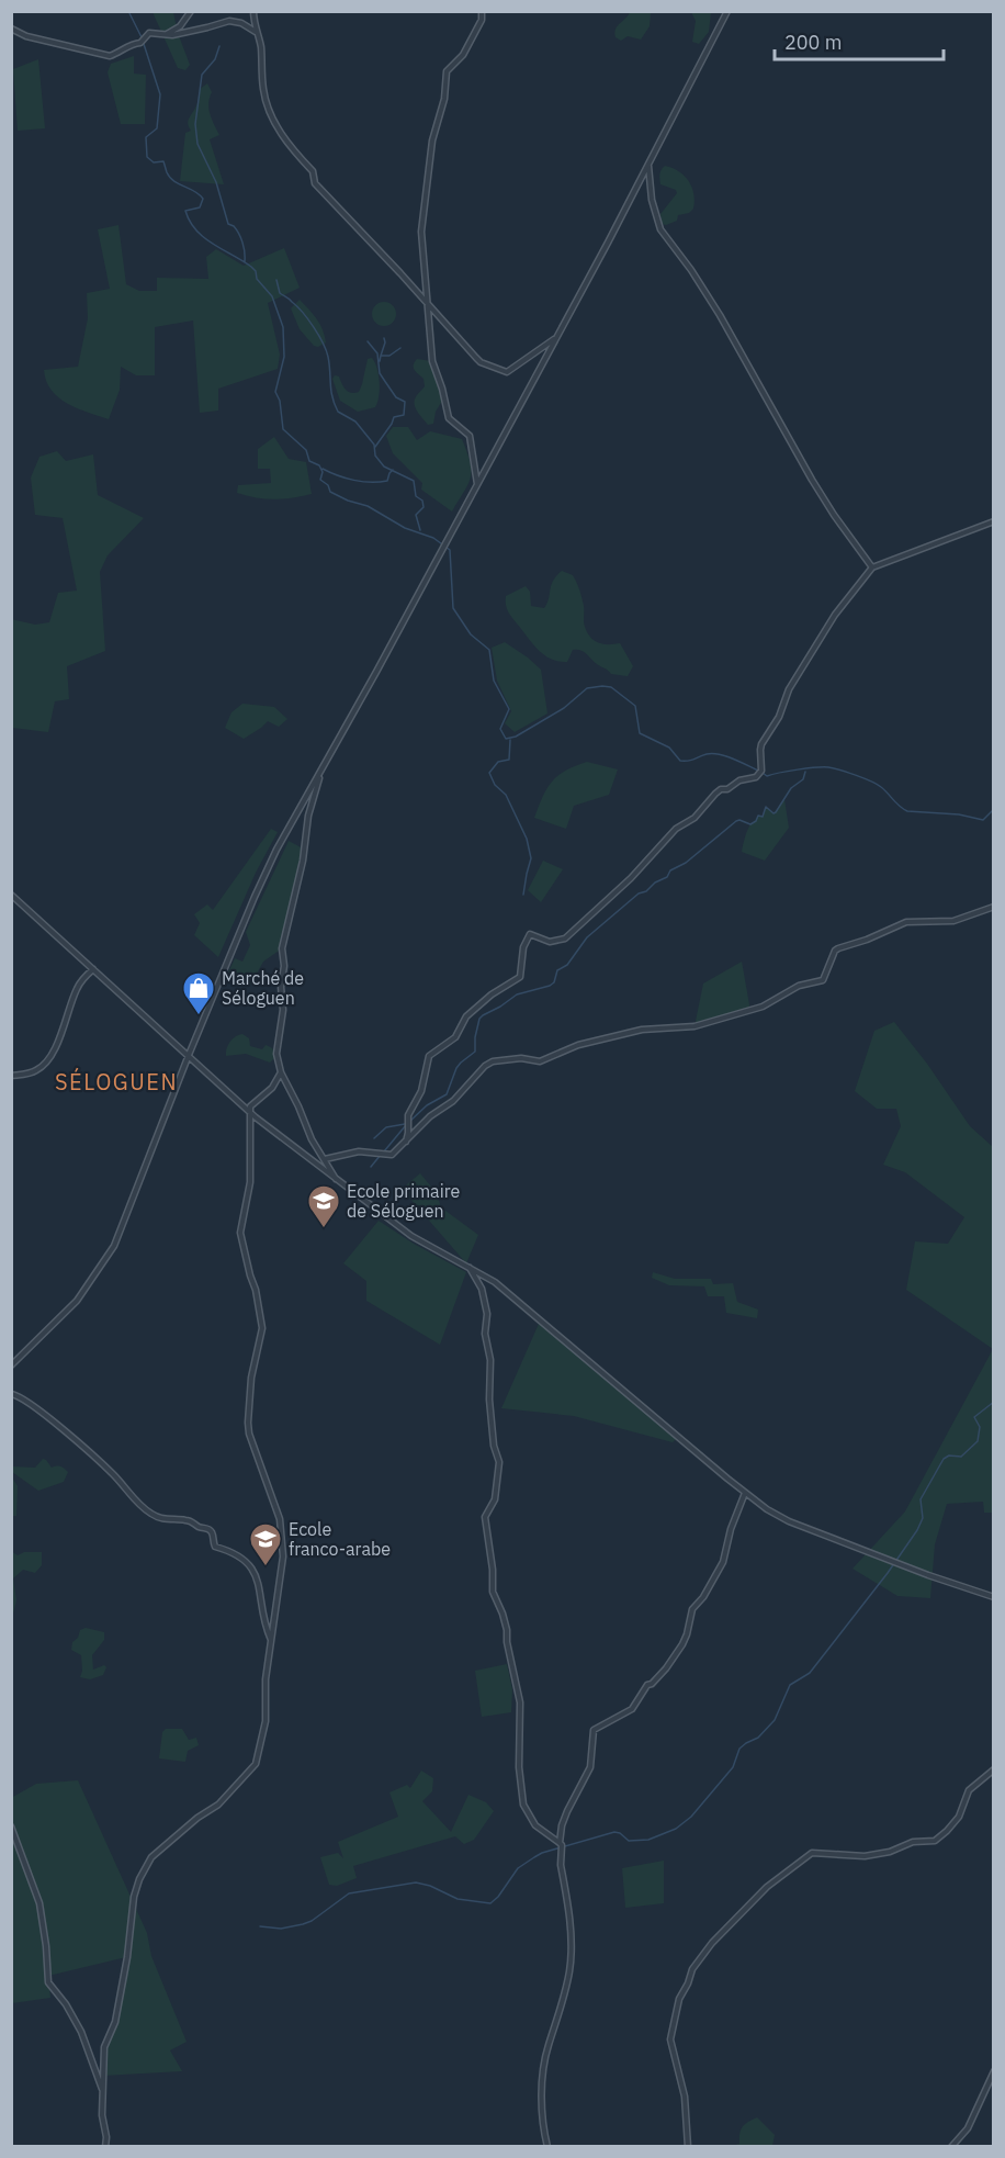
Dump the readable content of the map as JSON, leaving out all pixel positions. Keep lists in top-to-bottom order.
{
  "districts": ["SÉLOGUEN"],
  "places": {
    "shop": ["Marché de Séloguen"],
    "school or university": ["Ecole primaire de Séloguen", "Ecole franco-arabe"]
  },
  "scale_bar": "200 m"
}
